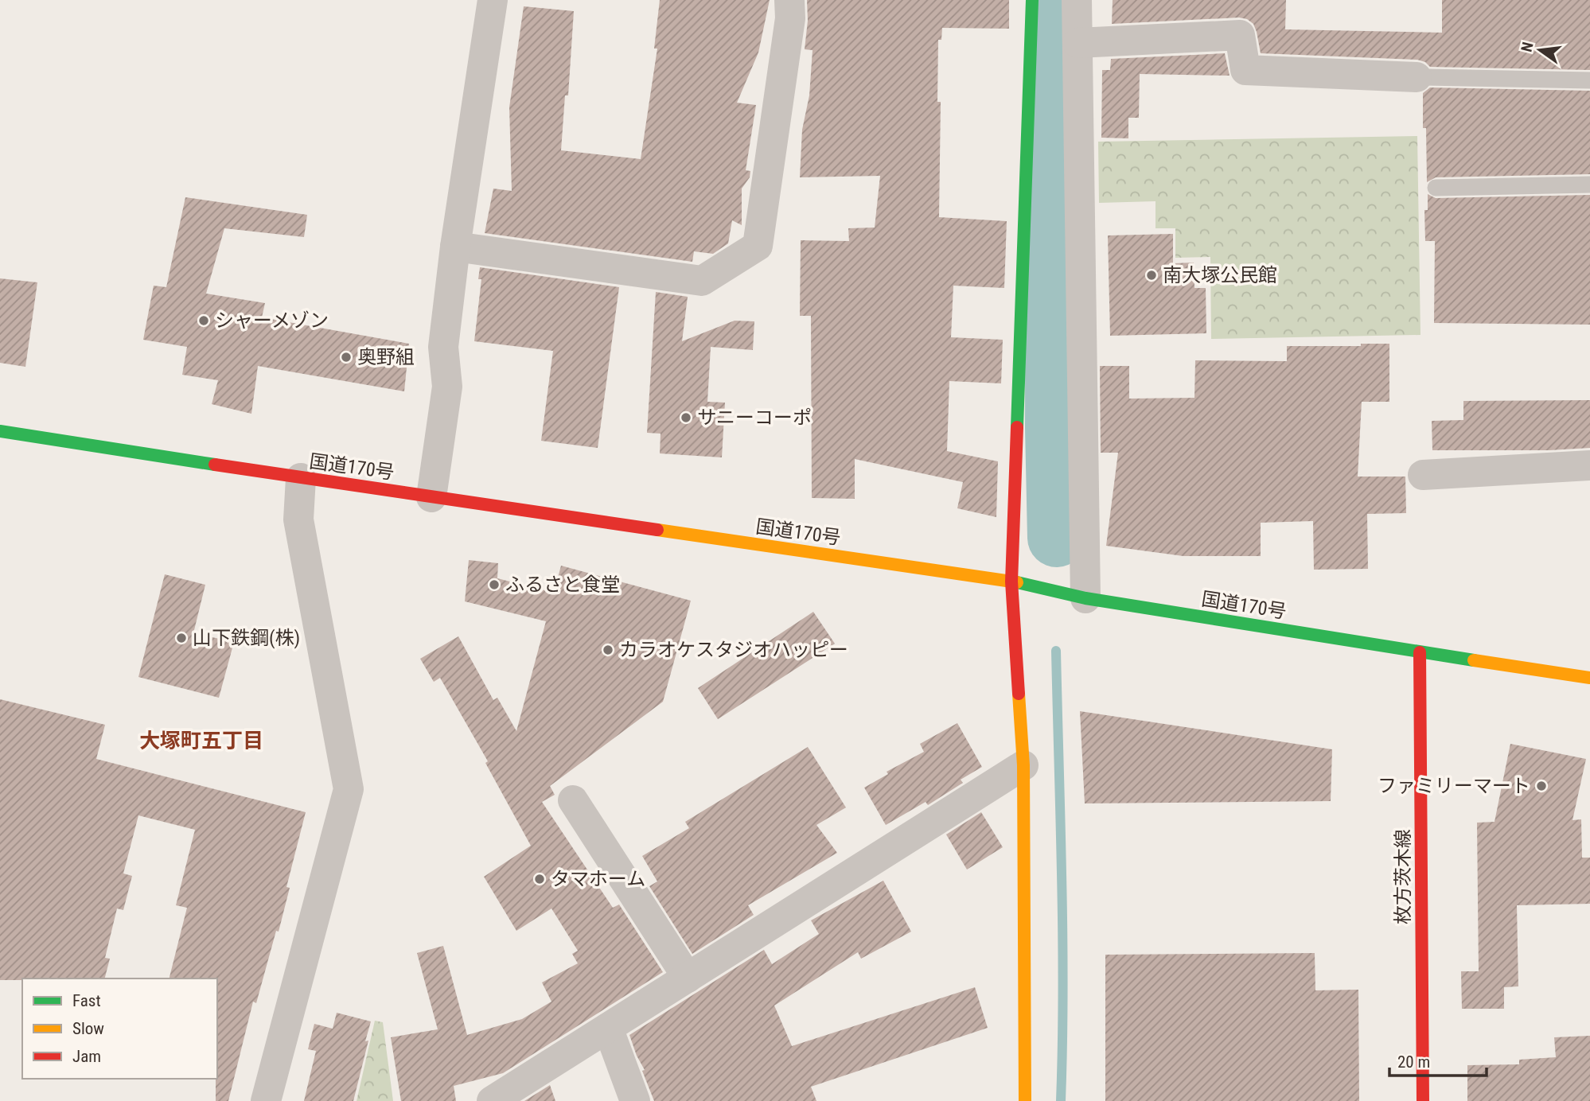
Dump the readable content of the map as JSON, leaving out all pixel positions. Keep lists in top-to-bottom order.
{
  "streets": {
    "main road": ["国道170号", "枚方茨木線"]
  },
  "crossings": [
    ["国道170号", "枚方茨木線"]
  ],
  "districts": ["大塚町五丁目"],
  "places": [
    "南大塚公民館",
    "シャーメゾン",
    "奥野組",
    "サニーコーポ",
    "ふるさと食堂",
    "山下鉄鋼(株)",
    "カラオケスタジオハッピー",
    "ファミリーマート",
    "タマホーム"
  ],
  "legend": ["Fast", "Slow", "Jam"],
  "scale_bar": "20 m",
  "north": "left"
}
